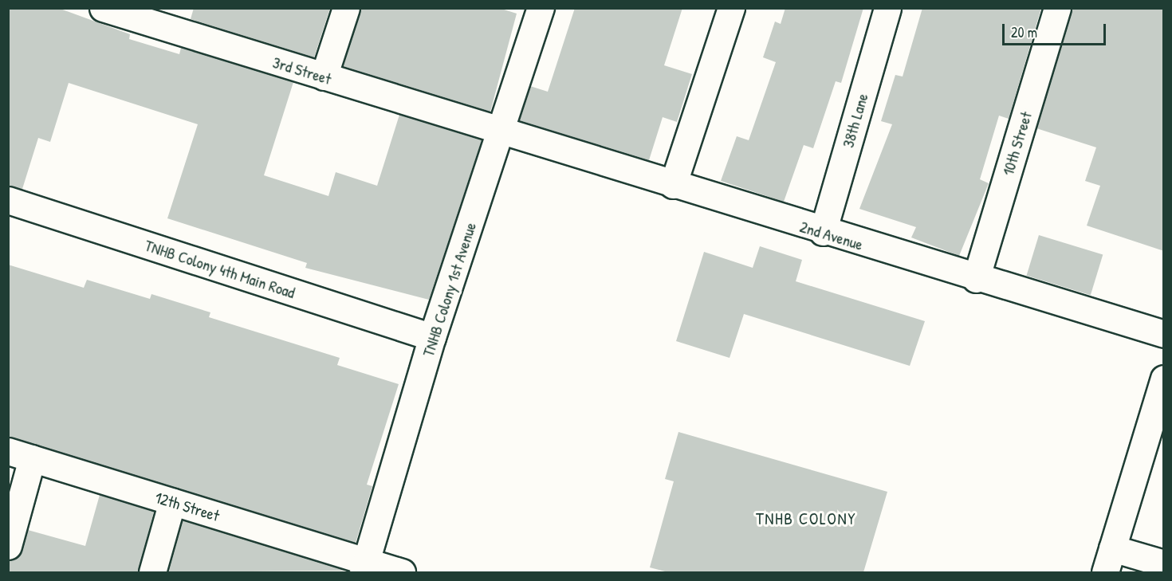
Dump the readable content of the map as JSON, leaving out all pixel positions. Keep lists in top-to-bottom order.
{
  "streets": {
    "street": [
      "3rd Street",
      "38th Lane",
      "10th Street",
      "2nd Avenue",
      "TNHB Colony 4th Main Road",
      "TNHB Colony 1st Avenue",
      "12th Street"
    ]
  },
  "crossings": [
    ["3rd Street", "2nd Avenue"],
    ["3rd Street", "TNHB Colony 1st Avenue"],
    ["38th Lane", "2nd Avenue"],
    ["10th Street", "2nd Avenue"],
    ["2nd Avenue", "TNHB Colony 1st Avenue"],
    ["TNHB Colony 4th Main Road", "TNHB Colony 1st Avenue"],
    ["TNHB Colony 1st Avenue", "12th Street"]
  ],
  "districts": ["TNHB COLONY"],
  "scale_bar": "20 m"
}
